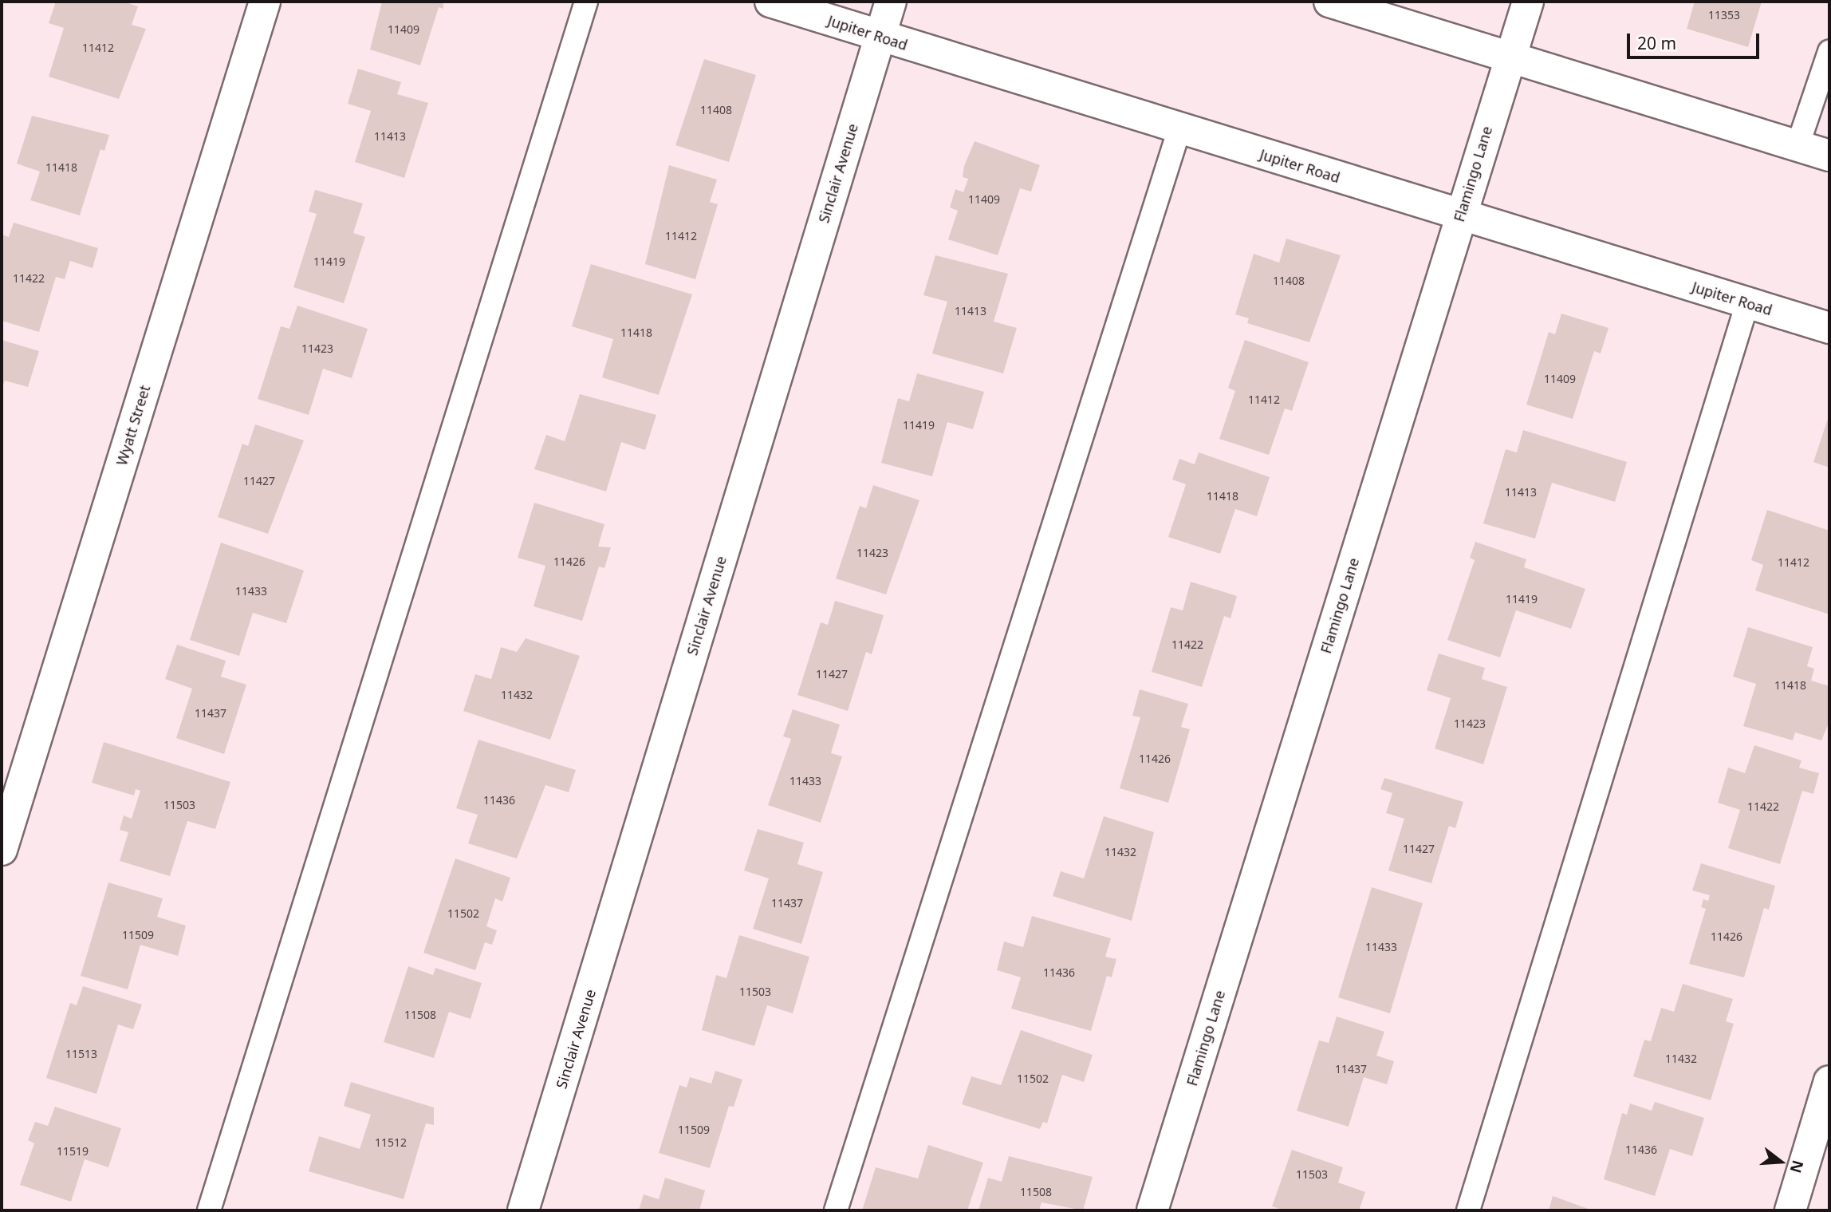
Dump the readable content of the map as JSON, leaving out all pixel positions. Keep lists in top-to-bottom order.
{
  "streets": {
    "street": [
      "Jupiter Road",
      "Sinclair Avenue",
      "Flamingo Lane",
      "Wyatt Street"
    ]
  },
  "crossings": [
    ["Jupiter Road", "Sinclair Avenue"],
    ["Jupiter Road", "Flamingo Lane"]
  ],
  "house_numbers": [
    "11353",
    "11409",
    "11412",
    "11408",
    "11413",
    "11418",
    "11409",
    "11412",
    "11419",
    "11422",
    "11408",
    "11413",
    "11418",
    "11423",
    "11409",
    "11412",
    "11419",
    "11427",
    "11413",
    "11418",
    "11423",
    "11426",
    "11412",
    "11433",
    "11419",
    "11422",
    "11427",
    "11418",
    "11432",
    "11437",
    "11423",
    "11426",
    "11433",
    "11436",
    "11503",
    "11422",
    "11427",
    "11432",
    "11437",
    "11502",
    "11509",
    "11426",
    "11433",
    "11436",
    "11503",
    "11508",
    "11513",
    "11432",
    "11437",
    "11502",
    "11509",
    "11512",
    "11436",
    "11519",
    "11503",
    "11508"
  ],
  "scale_bar": "20 m",
  "north": "right"
}
